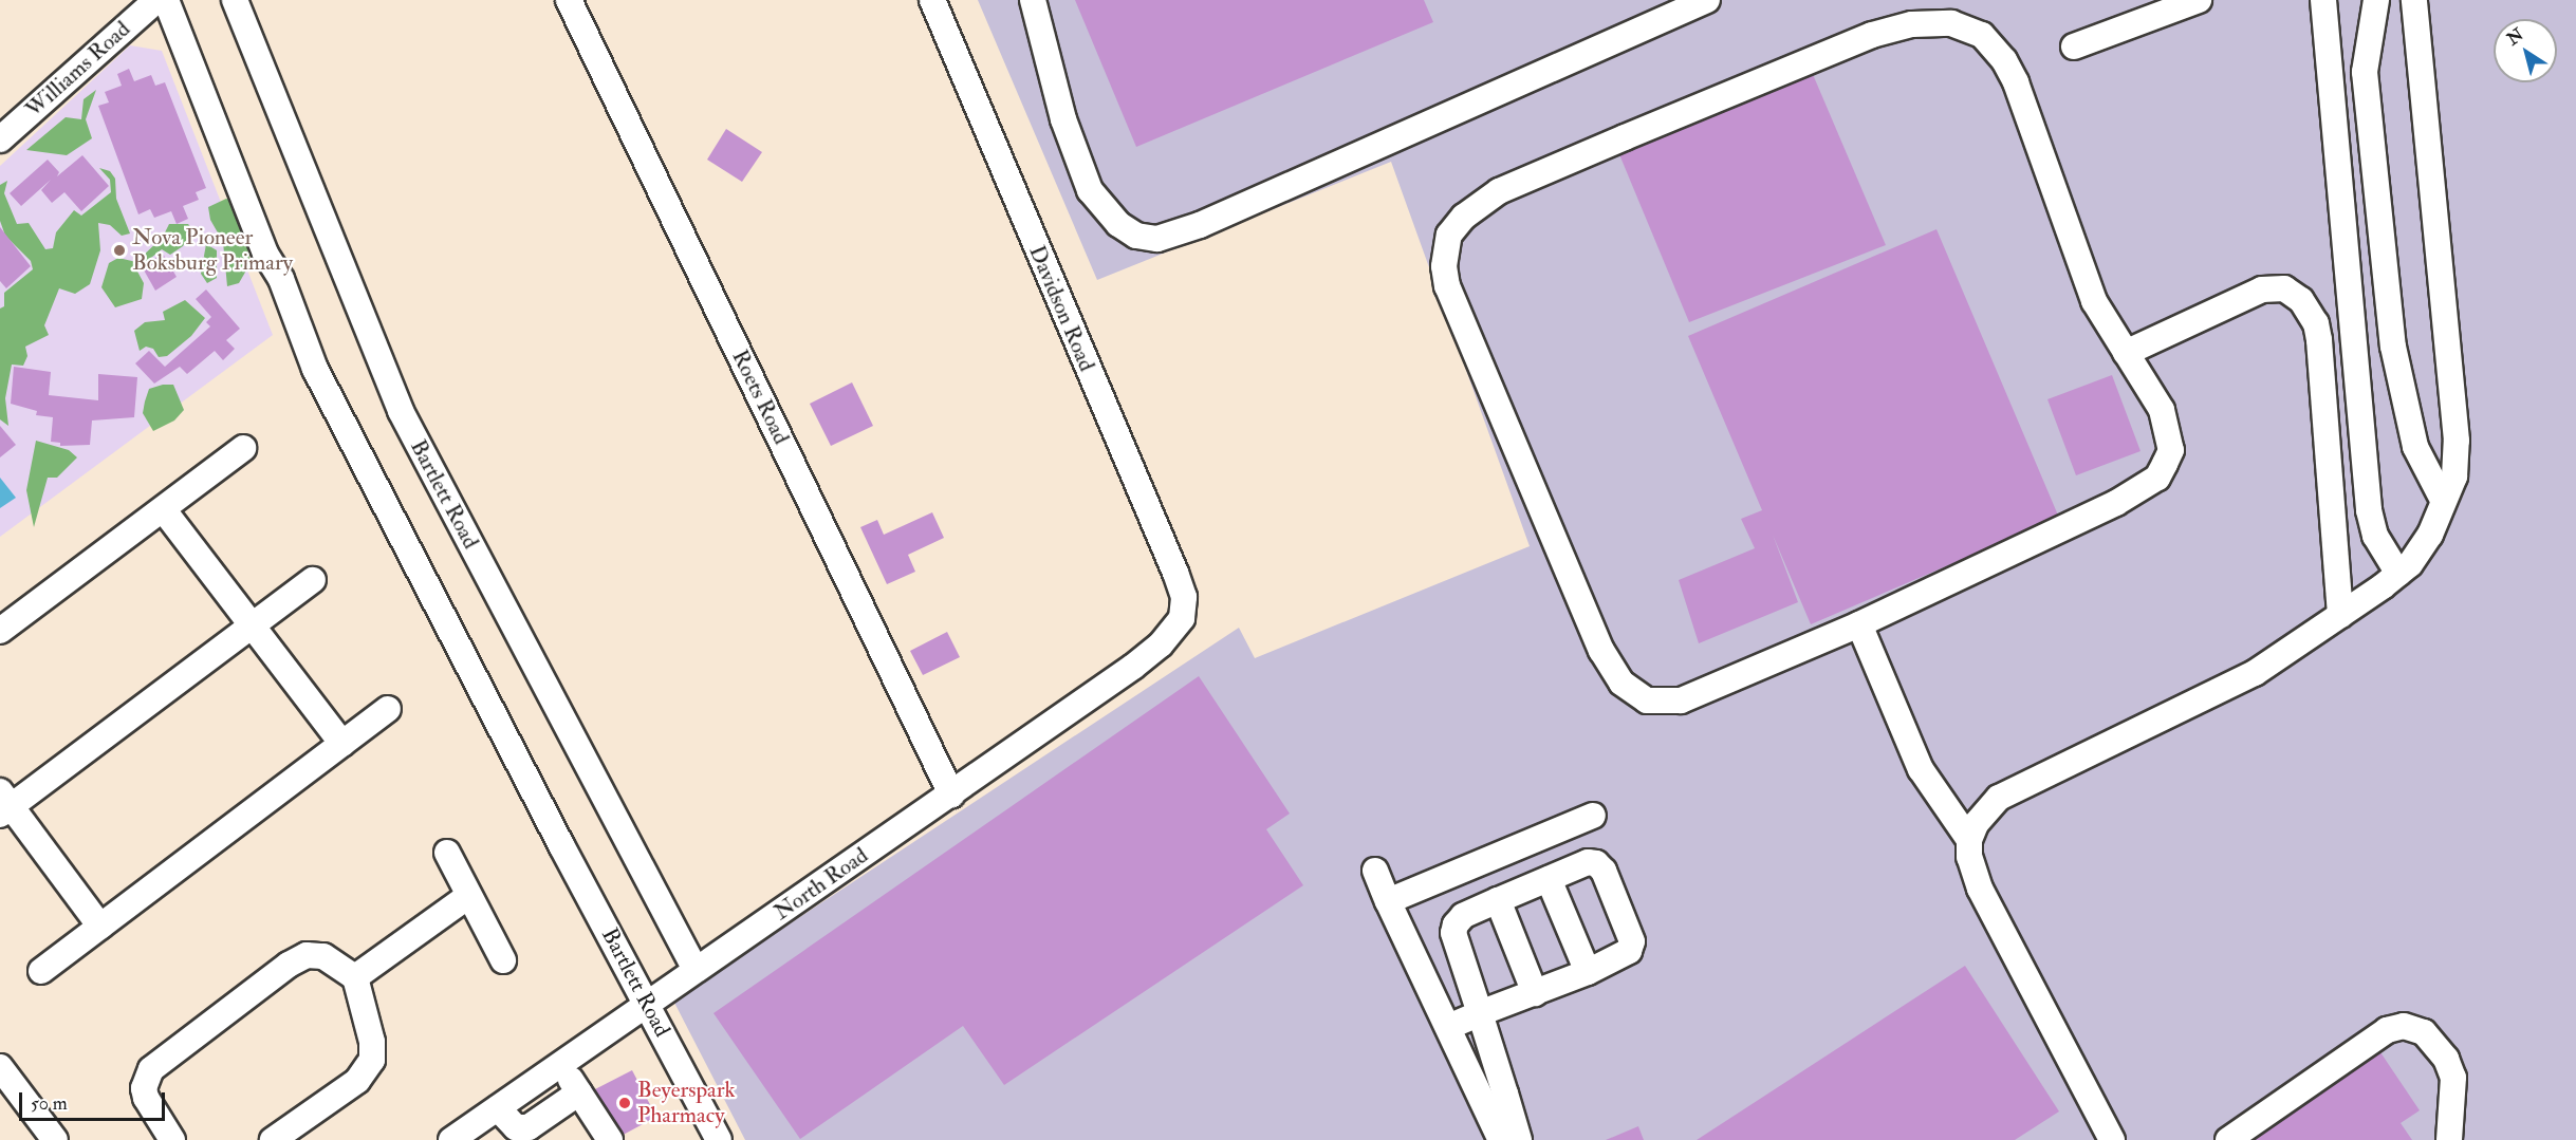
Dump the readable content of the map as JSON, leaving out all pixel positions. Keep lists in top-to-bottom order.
{
  "streets": {
    "street": [
      "Williams Road",
      "Davidson Road",
      "Roets Road",
      "Bartlett Road",
      "North Road"
    ]
  },
  "crossings": [
    ["Davidson Road", "North Road"],
    ["Roets Road", "North Road"],
    ["Bartlett Road", "North Road"]
  ],
  "places": ["Nova Pioneer Boksburg Primary", "Beyerspark Pharmacy"],
  "scale_bar": "50 m",
  "north": "top left"
}
